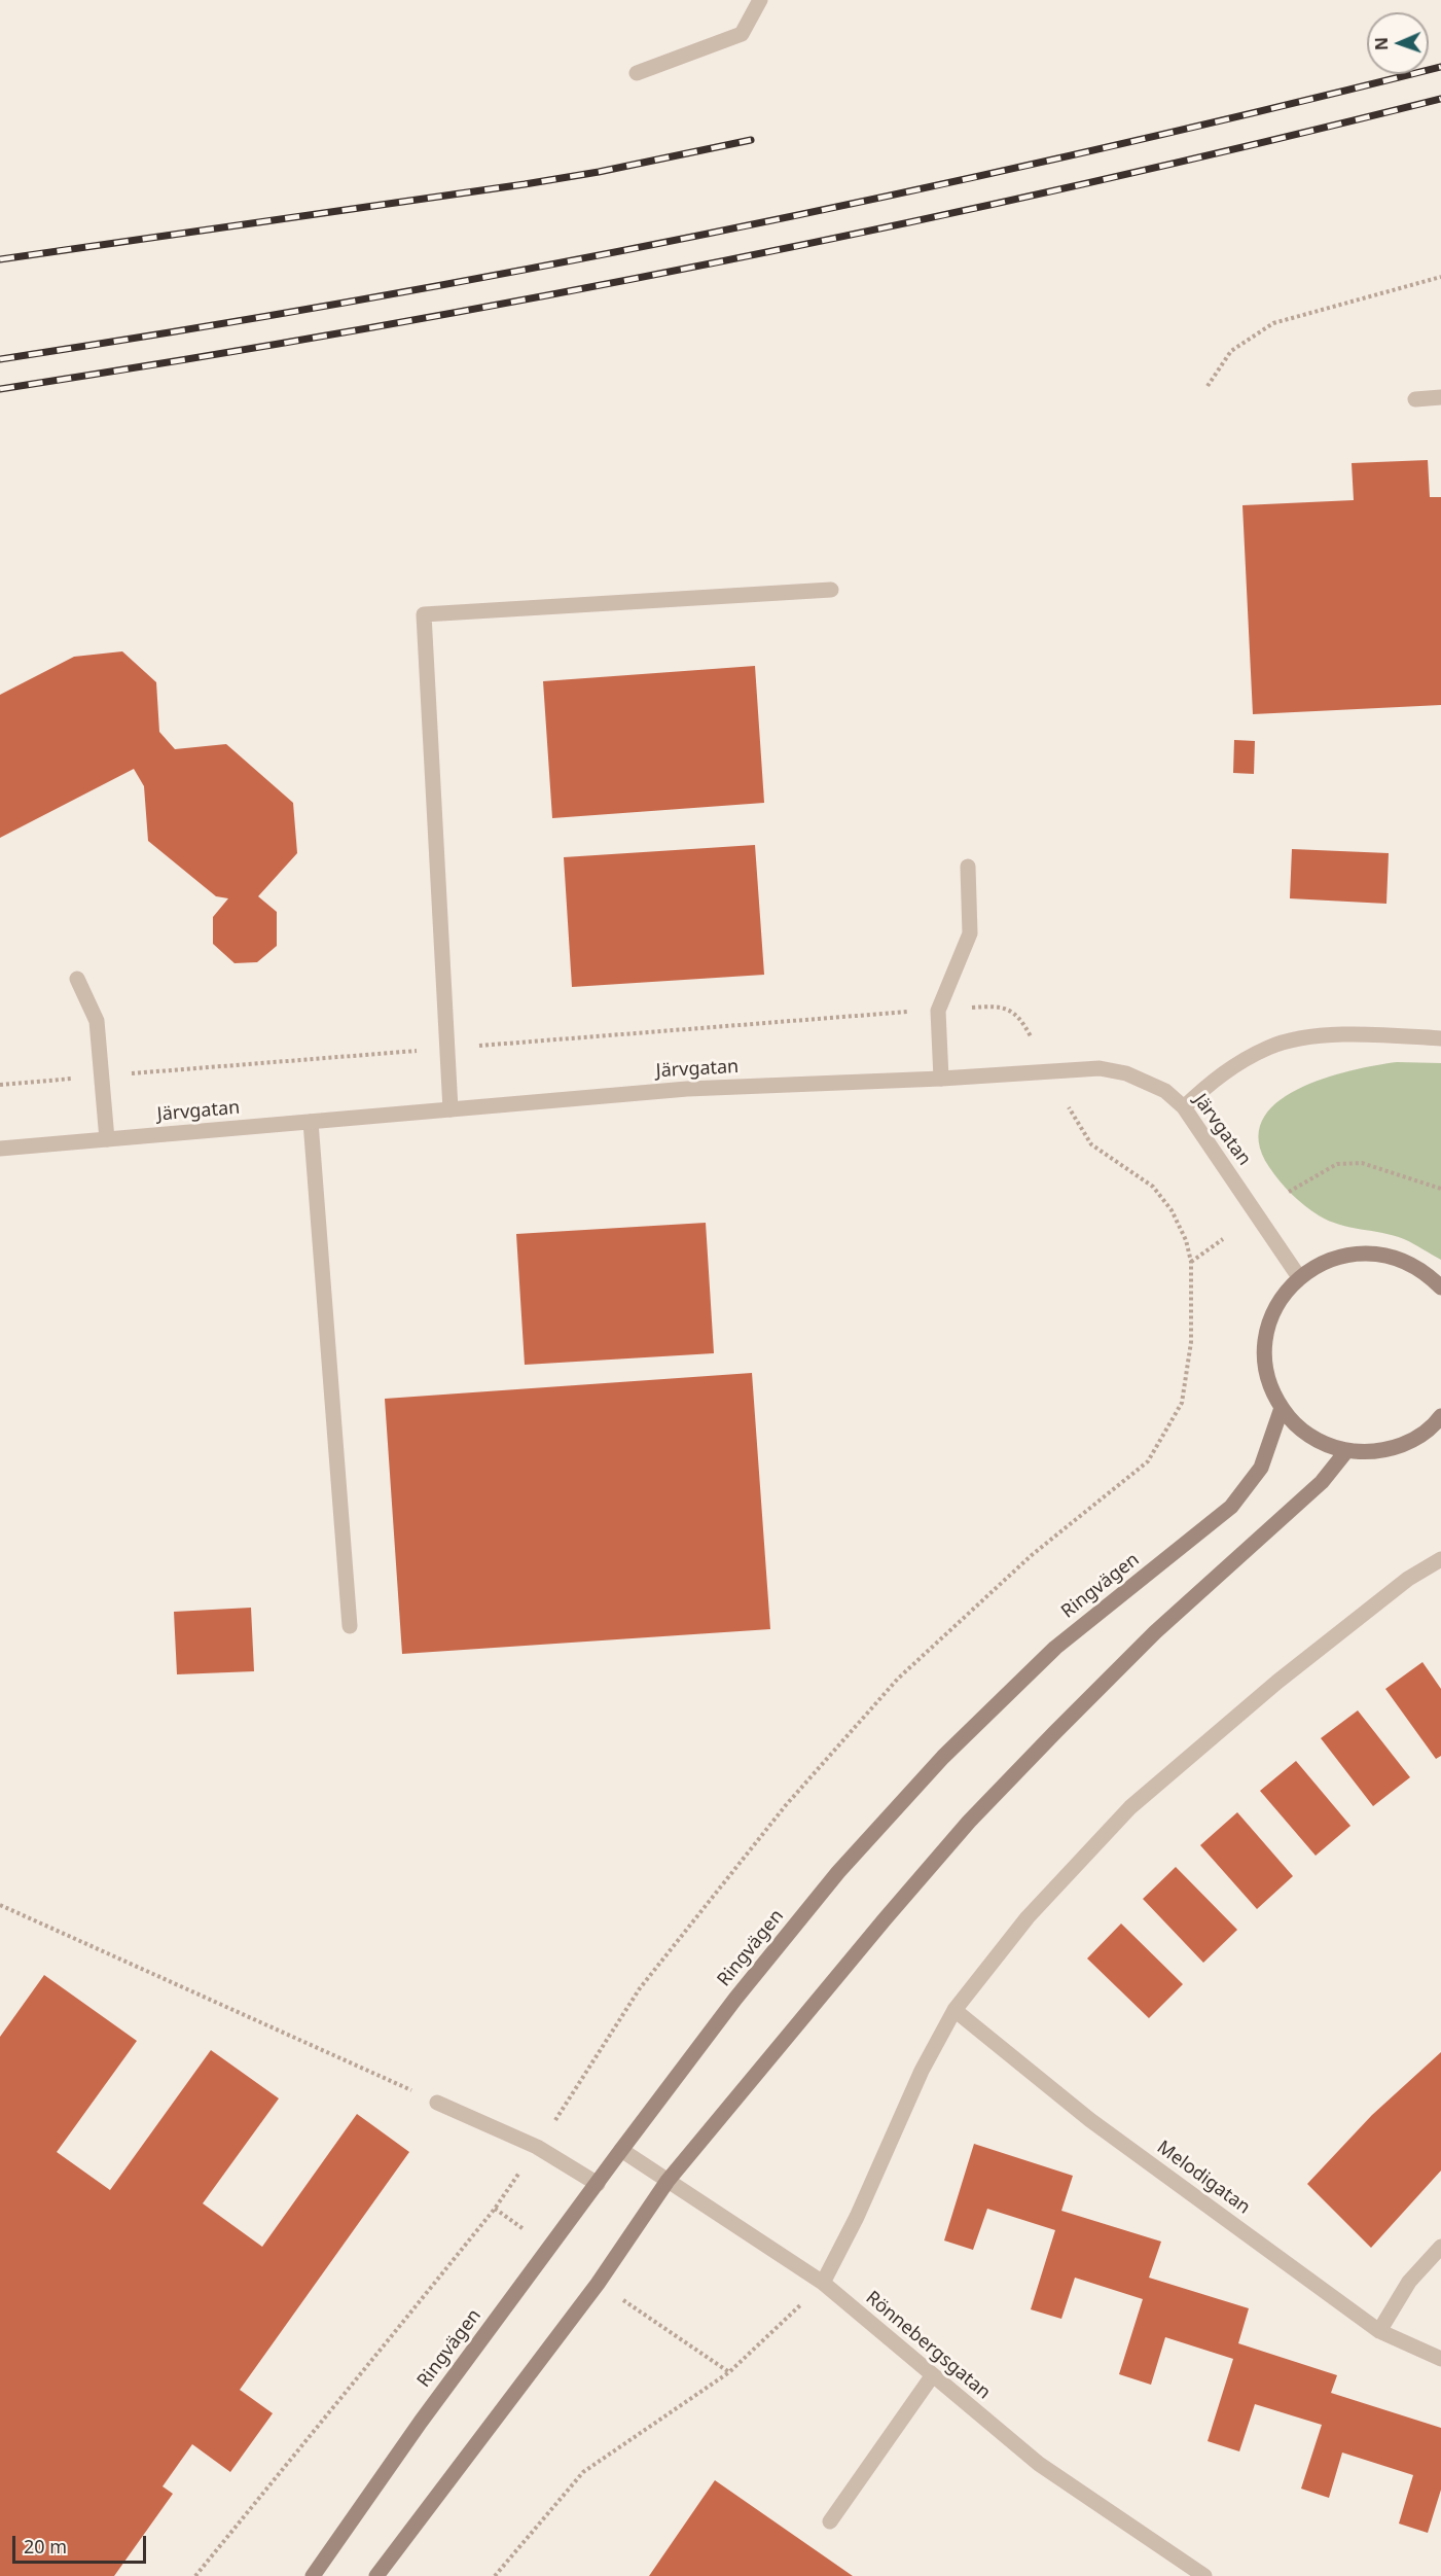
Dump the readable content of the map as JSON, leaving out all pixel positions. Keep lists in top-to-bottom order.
{
  "streets": {
    "main road": ["Ringvägen"],
    "street": ["Järvgatan", "Melodigatan", "Rönnebergsgatan"]
  },
  "crossings": [
    ["Ringvägen", "Rönnebergsgatan"]
  ],
  "scale_bar": "20 m",
  "north": "left"
}
